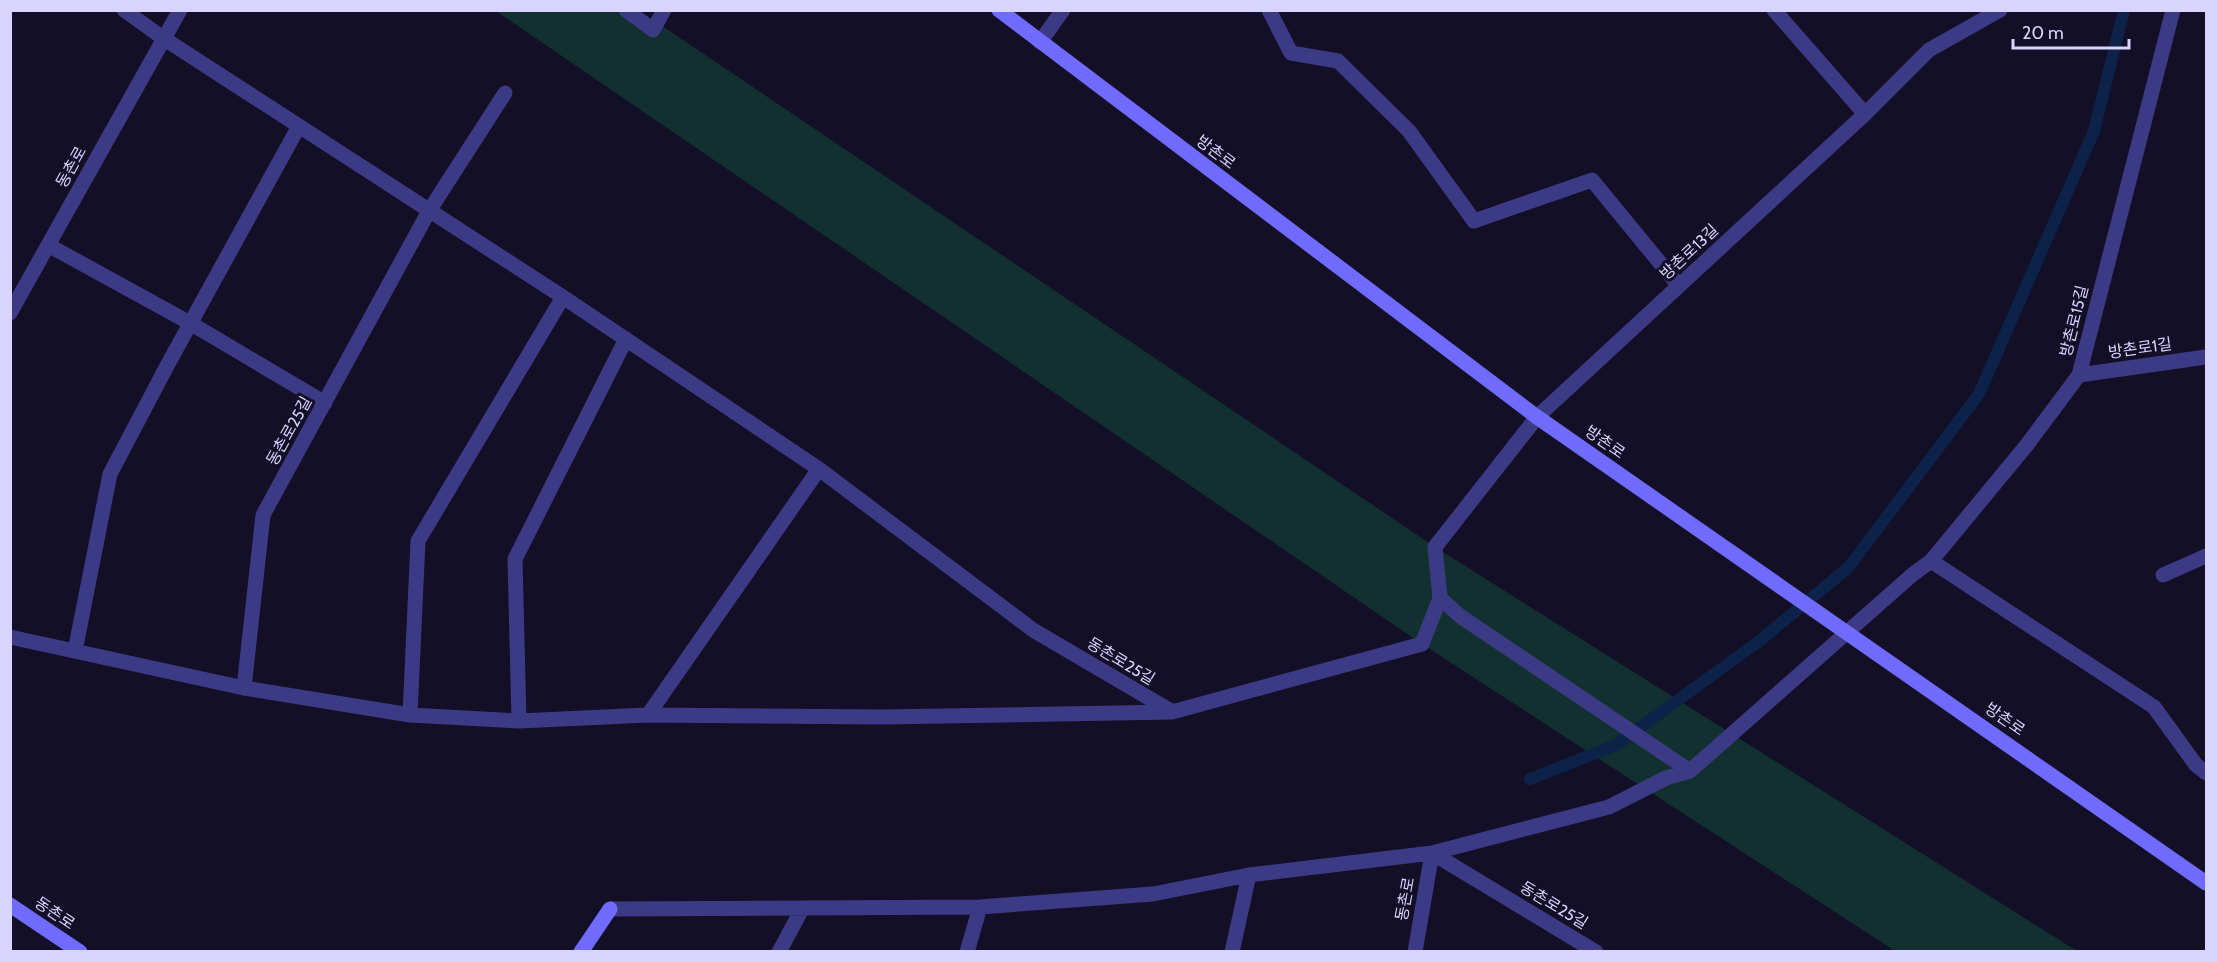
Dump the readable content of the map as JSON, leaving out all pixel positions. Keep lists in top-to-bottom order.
{
  "streets": {
    "street": [
      "방촌로",
      "동촌로",
      "방촌로13길",
      "방촌로15길",
      "방촌로1길",
      "동촌로25길"
    ]
  },
  "crossings": [
    ["방촌로", "방촌로13길"],
    ["방촌로", "방촌로15길"],
    ["동촌로", "동촌로25길"],
    ["방촌로15길", "방촌로1길"]
  ],
  "scale_bar": "20 m"
}
